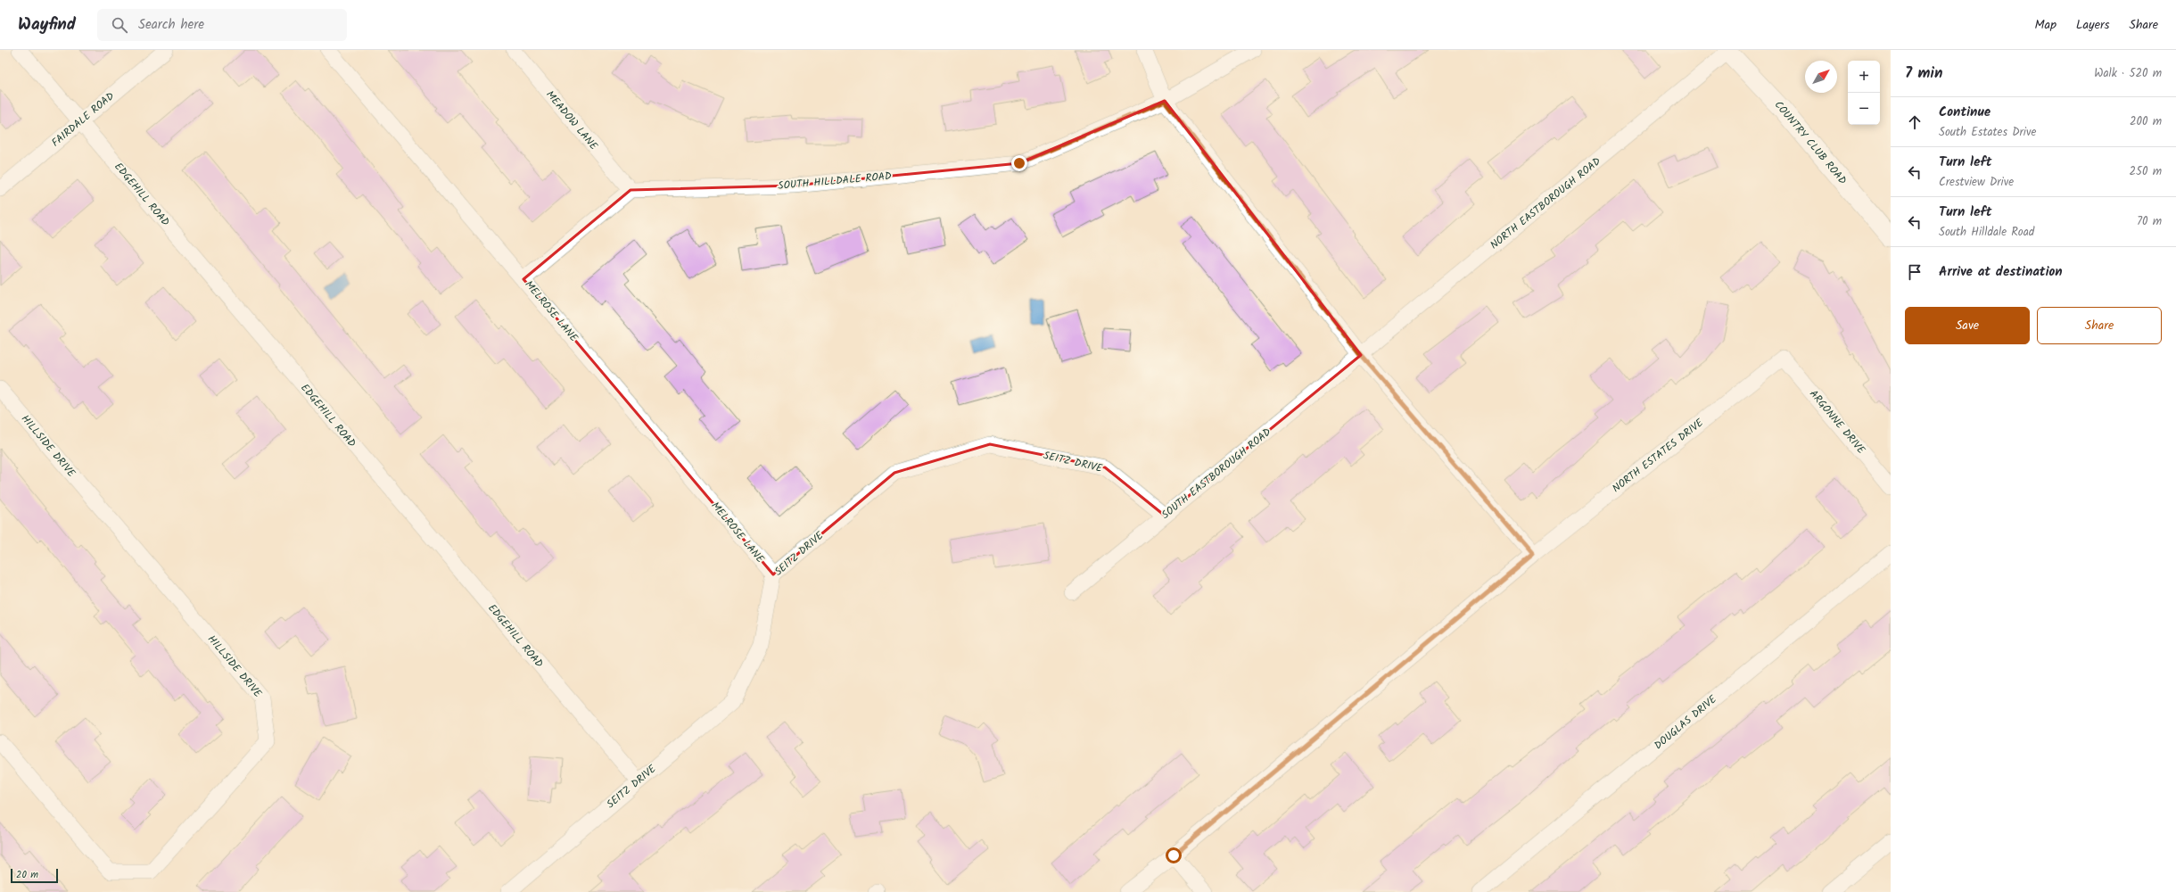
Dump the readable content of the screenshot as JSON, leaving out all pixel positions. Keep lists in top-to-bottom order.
{
  "streets": {
    "street": [
      "FAIRDALE ROAD",
      "MEADOW LANE",
      "COUNTRY CLUB ROAD",
      "SOUTH HILLDALE ROAD",
      "EDGEHILL ROAD",
      "NORTH EASTBOROUGH ROAD",
      "MELROSE LANE",
      "ARGONNE DRIVE",
      "HILLSIDE DRIVE",
      "NORTH ESTATES DRIVE",
      "SEITZ DRIVE",
      "SOUTH EASTBOROUGH ROAD",
      "DOUGLAS DRIVE"
    ]
  },
  "crossings": [
    ["FAIRDALE ROAD", "EDGEHILL ROAD"],
    ["MEADOW LANE", "SOUTH HILLDALE ROAD"],
    ["COUNTRY CLUB ROAD", "NORTH EASTBOROUGH ROAD"],
    ["EDGEHILL ROAD", "SEITZ DRIVE"],
    ["NORTH EASTBOROUGH ROAD", "SOUTH EASTBOROUGH ROAD"],
    ["MELROSE LANE", "SEITZ DRIVE"],
    ["ARGONNE DRIVE", "NORTH ESTATES DRIVE"],
    ["SEITZ DRIVE", "SOUTH EASTBOROUGH ROAD"]
  ],
  "scale_bar": "20 m",
  "north": "top right",
  "page": {
    "header": "Wayfind",
    "search": "Search here",
    "nav": ["Map", "Layers", "Share"],
    "heading": ["7 min", "Walk · 520 m"],
    "map_buttons": ["+", "−"],
    "list": [
      ["Continue", "South Estates Drive", "200 m"],
      ["Turn left", "Crestview Drive", "250 m"],
      ["Turn left", "South Hilldale Road", "70 m"],
      "Arrive at destination"
    ],
    "buttons": ["Save", "Share"],
    "scale": "20 m"
  }
}
